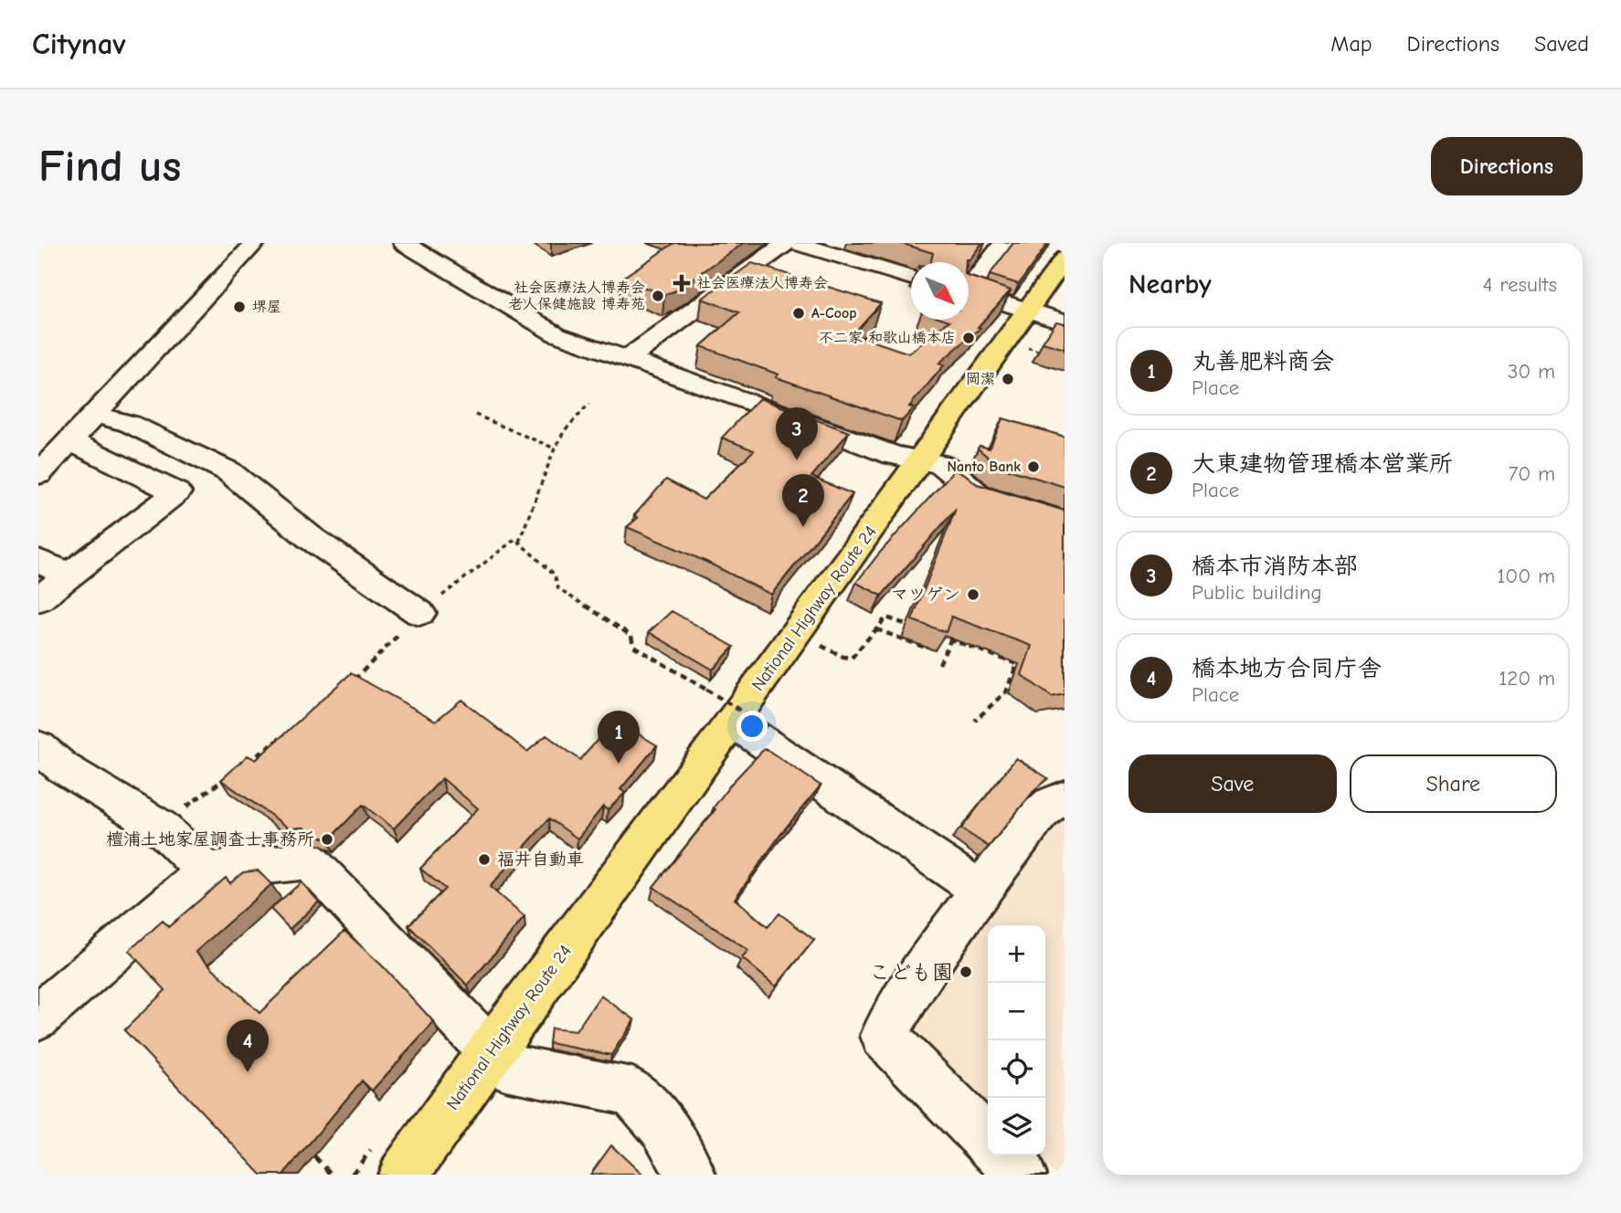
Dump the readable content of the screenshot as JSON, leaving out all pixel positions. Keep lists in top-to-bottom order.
{
  "streets": {
    "highway": ["National Highway Route 24"]
  },
  "places": {
    "health": ["社会医療法人博寿会"],
    "other": [
      "社会医療法人博寿会 老人保健施設 博寿苑",
      "堺屋",
      "A-Coop",
      "不二家 和歌山橋本店",
      "岡潔",
      "Nanto Bank",
      "マツゲン",
      "檀浦土地家屋調査士事務所",
      "福井自動車",
      "こども園"
    ]
  },
  "north": "bottom right",
  "page": {
    "header": "Citynav",
    "nav": ["Map", "Directions", "Saved"],
    "buttons": [
      "Directions",
      ["Save", "Share"]
    ],
    "title": "Find us",
    "heading": ["Nearby", "4 results"],
    "list": [
      {
        "mark": "1",
        "name": "丸善肥料商会",
        "note": "Place",
        "value": "30 m"
      },
      {
        "mark": "2",
        "name": "大東建物管理橋本営業所",
        "note": "Place",
        "value": "70 m"
      },
      {
        "mark": "3",
        "name": "橋本市消防本部",
        "note": "Public building",
        "value": "100 m"
      },
      {
        "mark": "4",
        "name": "橋本地方合同庁舎",
        "note": "Place",
        "value": "120 m"
      }
    ],
    "pins": [
      "3",
      "2",
      "1",
      "4"
    ],
    "map_buttons": ["+", "−"]
  }
}
